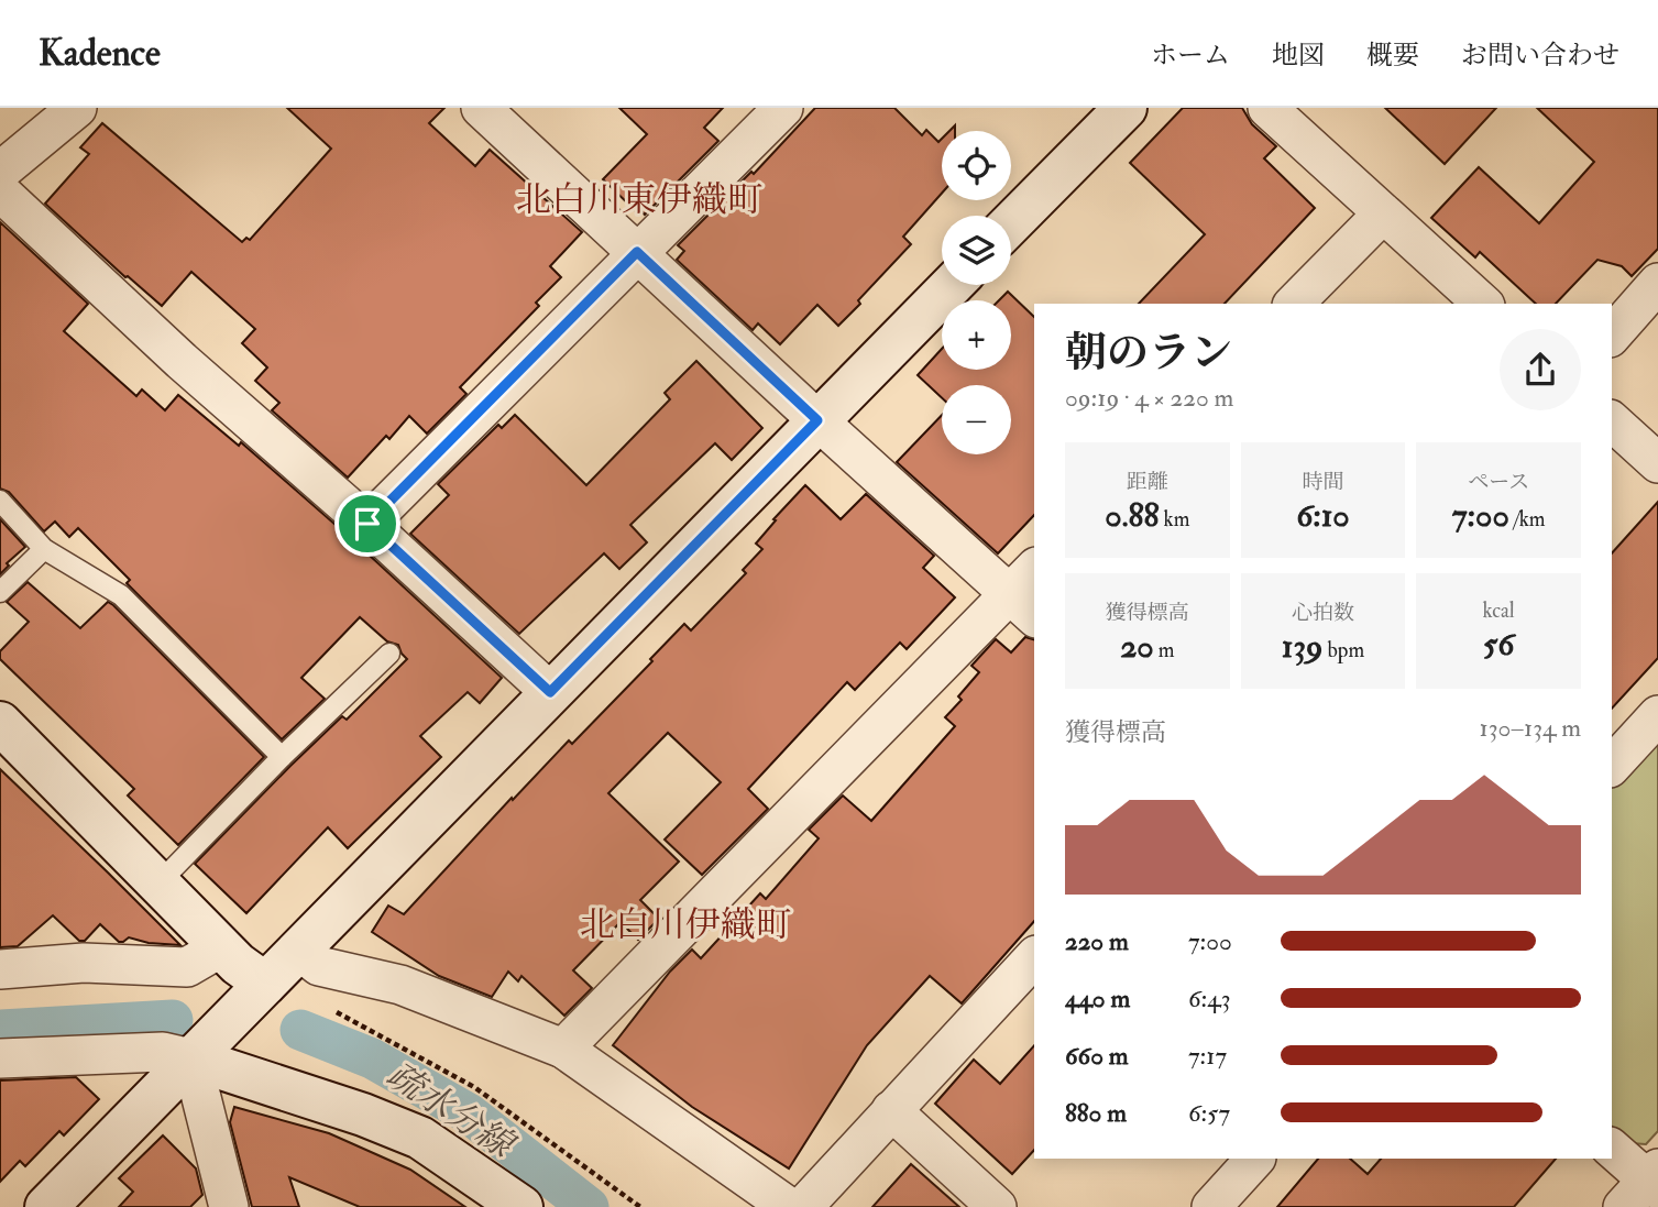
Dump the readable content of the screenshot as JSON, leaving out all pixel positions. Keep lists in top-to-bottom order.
{
  "districts": ["北白川東伊織町", "北白川伊織町"],
  "water": ["疏水分線"],
  "page": {
    "header": "Kadence",
    "nav": [
      "ホーム",
      "地図",
      "概要",
      "お問い合わせ"
    ],
    "map_buttons": ["+", "−"],
    "heading": ["朝のラン", "09:19 · 4 × 220 m"],
    "stats": [
      ["距離", "0.88 km"],
      ["時間", "6:10"],
      ["ペース", "7:00 /km"],
      ["獲得標高", "20 m"],
      ["心拍数", "139 bpm"],
      ["kcal", "56"]
    ],
    "chart": ["獲得標高", "130–134 m"],
    "list": [
      {
        "name": "220 m",
        "note": "7:00"
      },
      {
        "name": "440 m",
        "note": "6:43"
      },
      {
        "name": "660 m",
        "note": "7:17"
      },
      {
        "name": "880 m",
        "note": "6:57"
      }
    ]
  }
}
